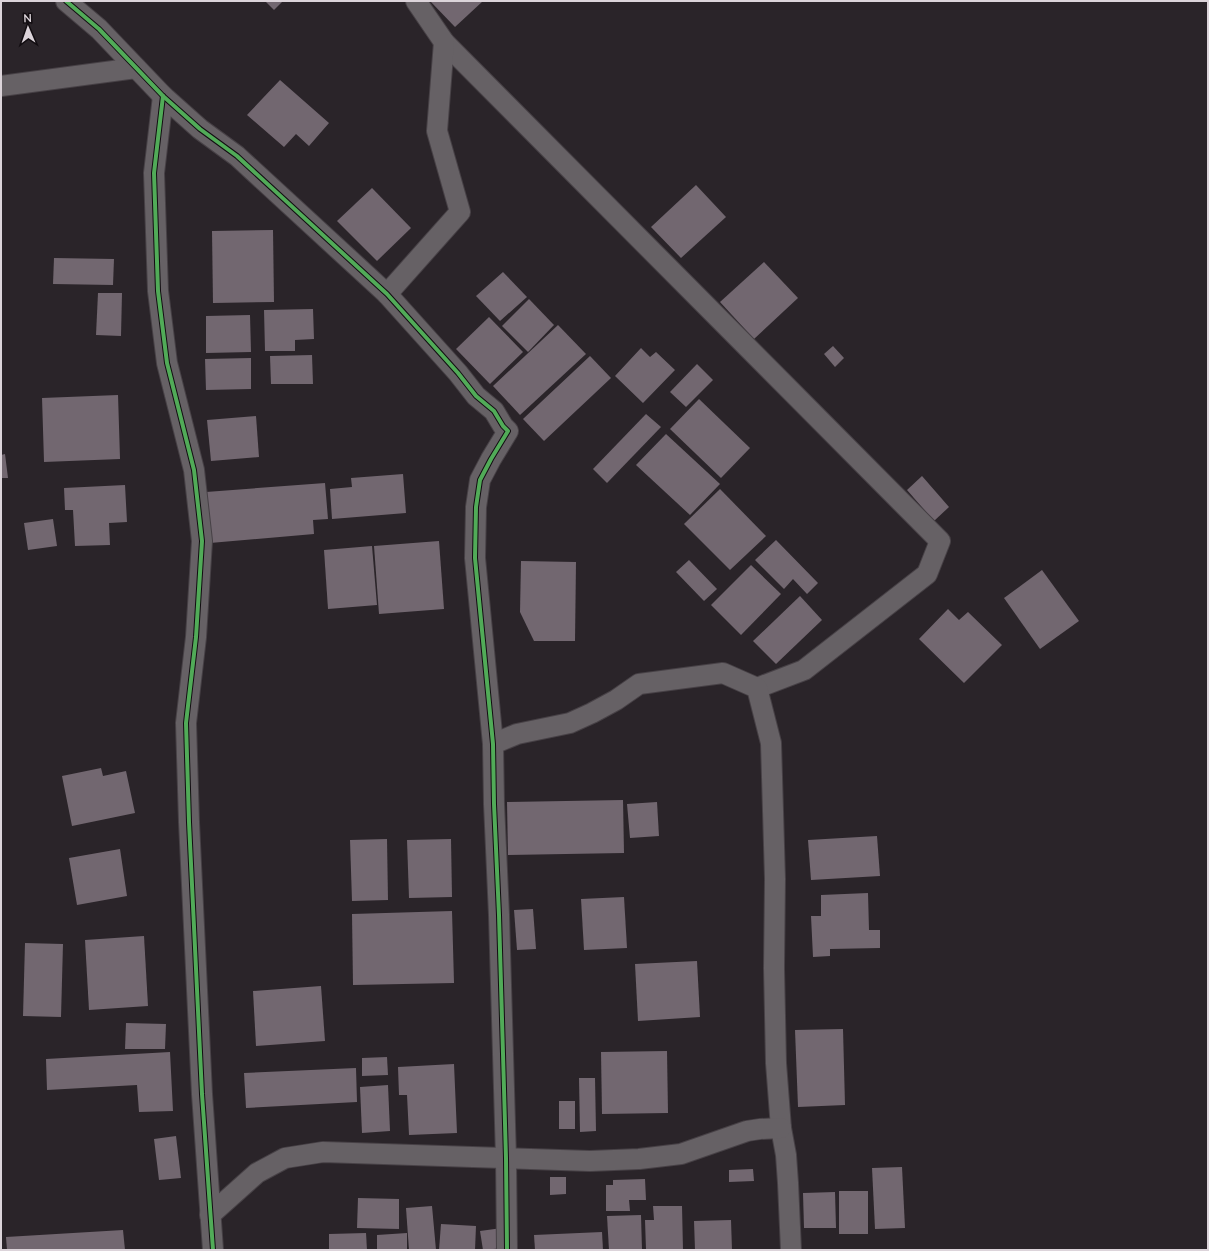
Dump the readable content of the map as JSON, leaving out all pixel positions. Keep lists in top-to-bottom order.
{
  "north": "top"
}
